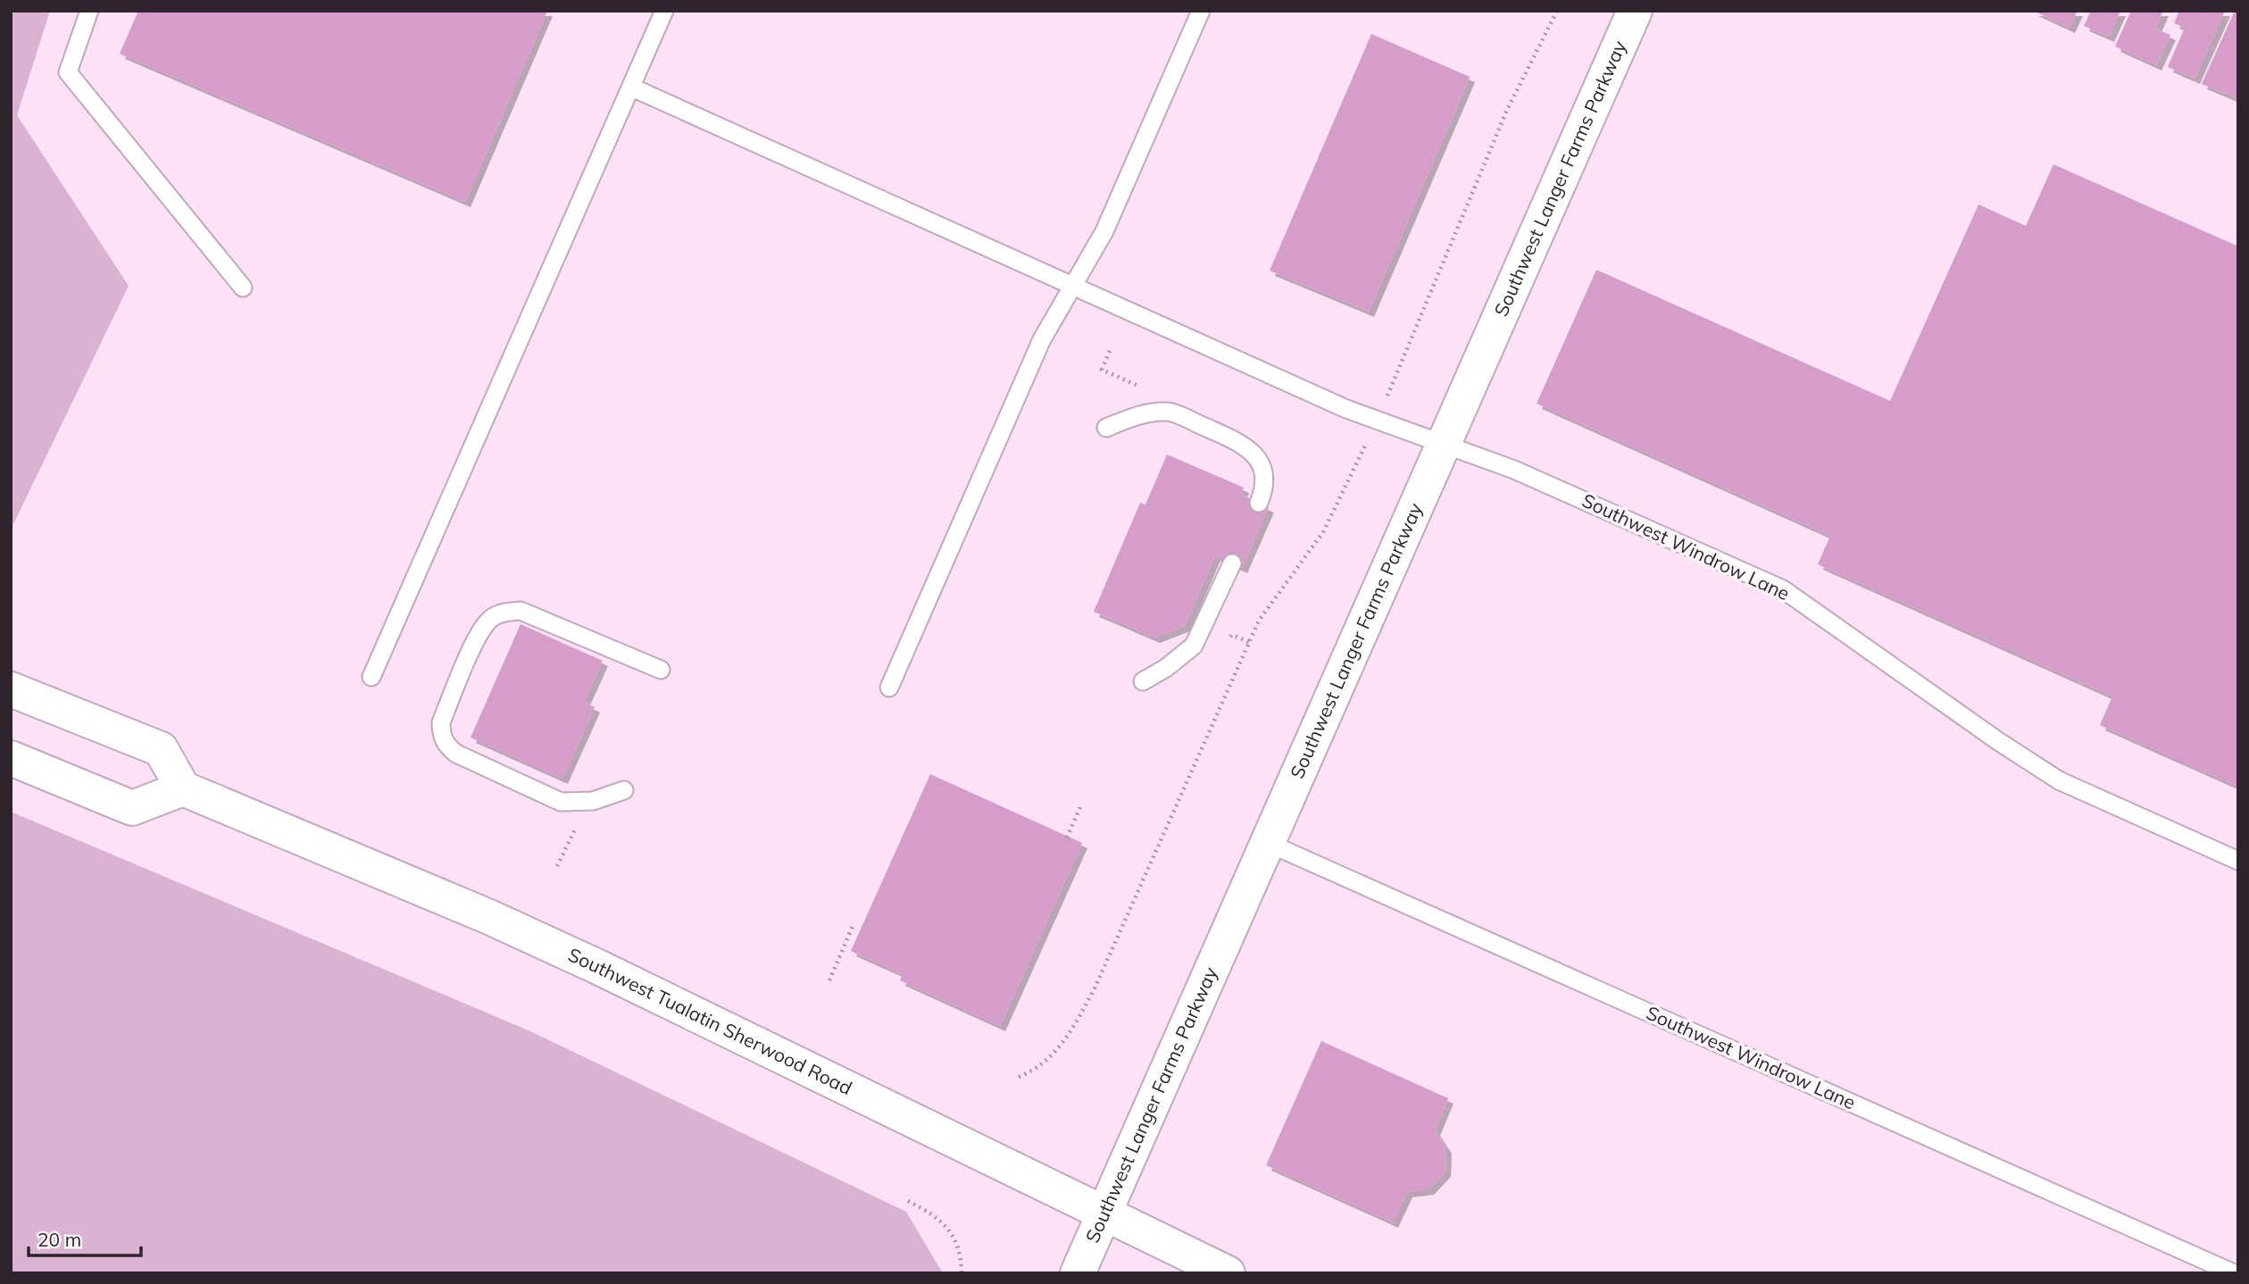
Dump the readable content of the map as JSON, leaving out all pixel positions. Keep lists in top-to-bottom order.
{
  "streets": {
    "main road": ["Southwest Langer Farms Parkway", "Southwest Tualatin Sherwood Road"],
    "lane": ["Southwest Windrow Lane"]
  },
  "crossings": [
    ["Southwest Langer Farms Parkway", "Southwest Windrow Lane"],
    ["Southwest Langer Farms Parkway", "Southwest Tualatin Sherwood Road"]
  ],
  "scale_bar": "20 m"
}
